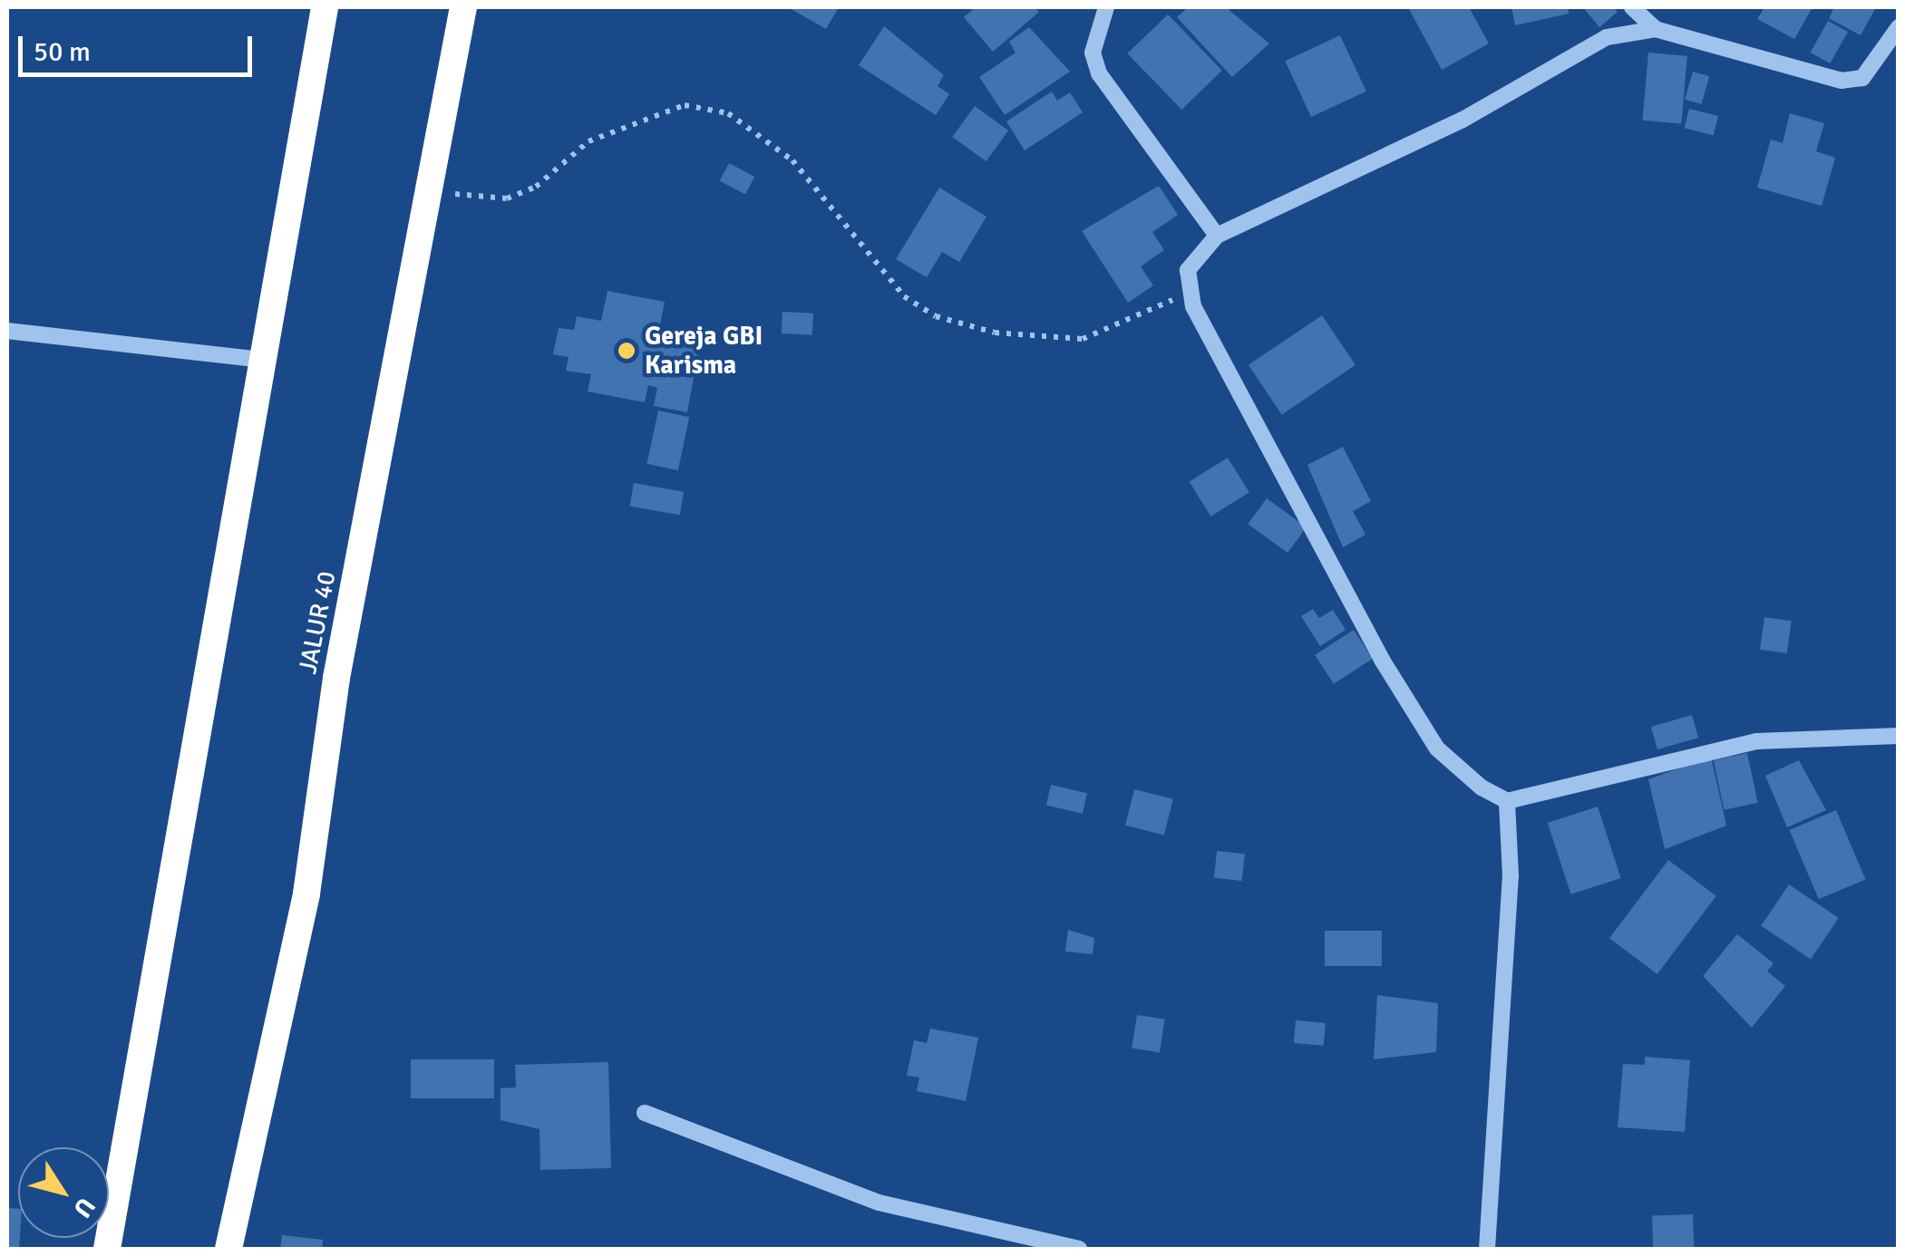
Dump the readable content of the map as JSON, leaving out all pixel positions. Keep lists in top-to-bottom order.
{
  "streets": {
    "highway": ["JALUR 40"]
  },
  "places": ["Gereja GBI Karisma"],
  "scale_bar": "50 m",
  "north": "bottom right"
}
